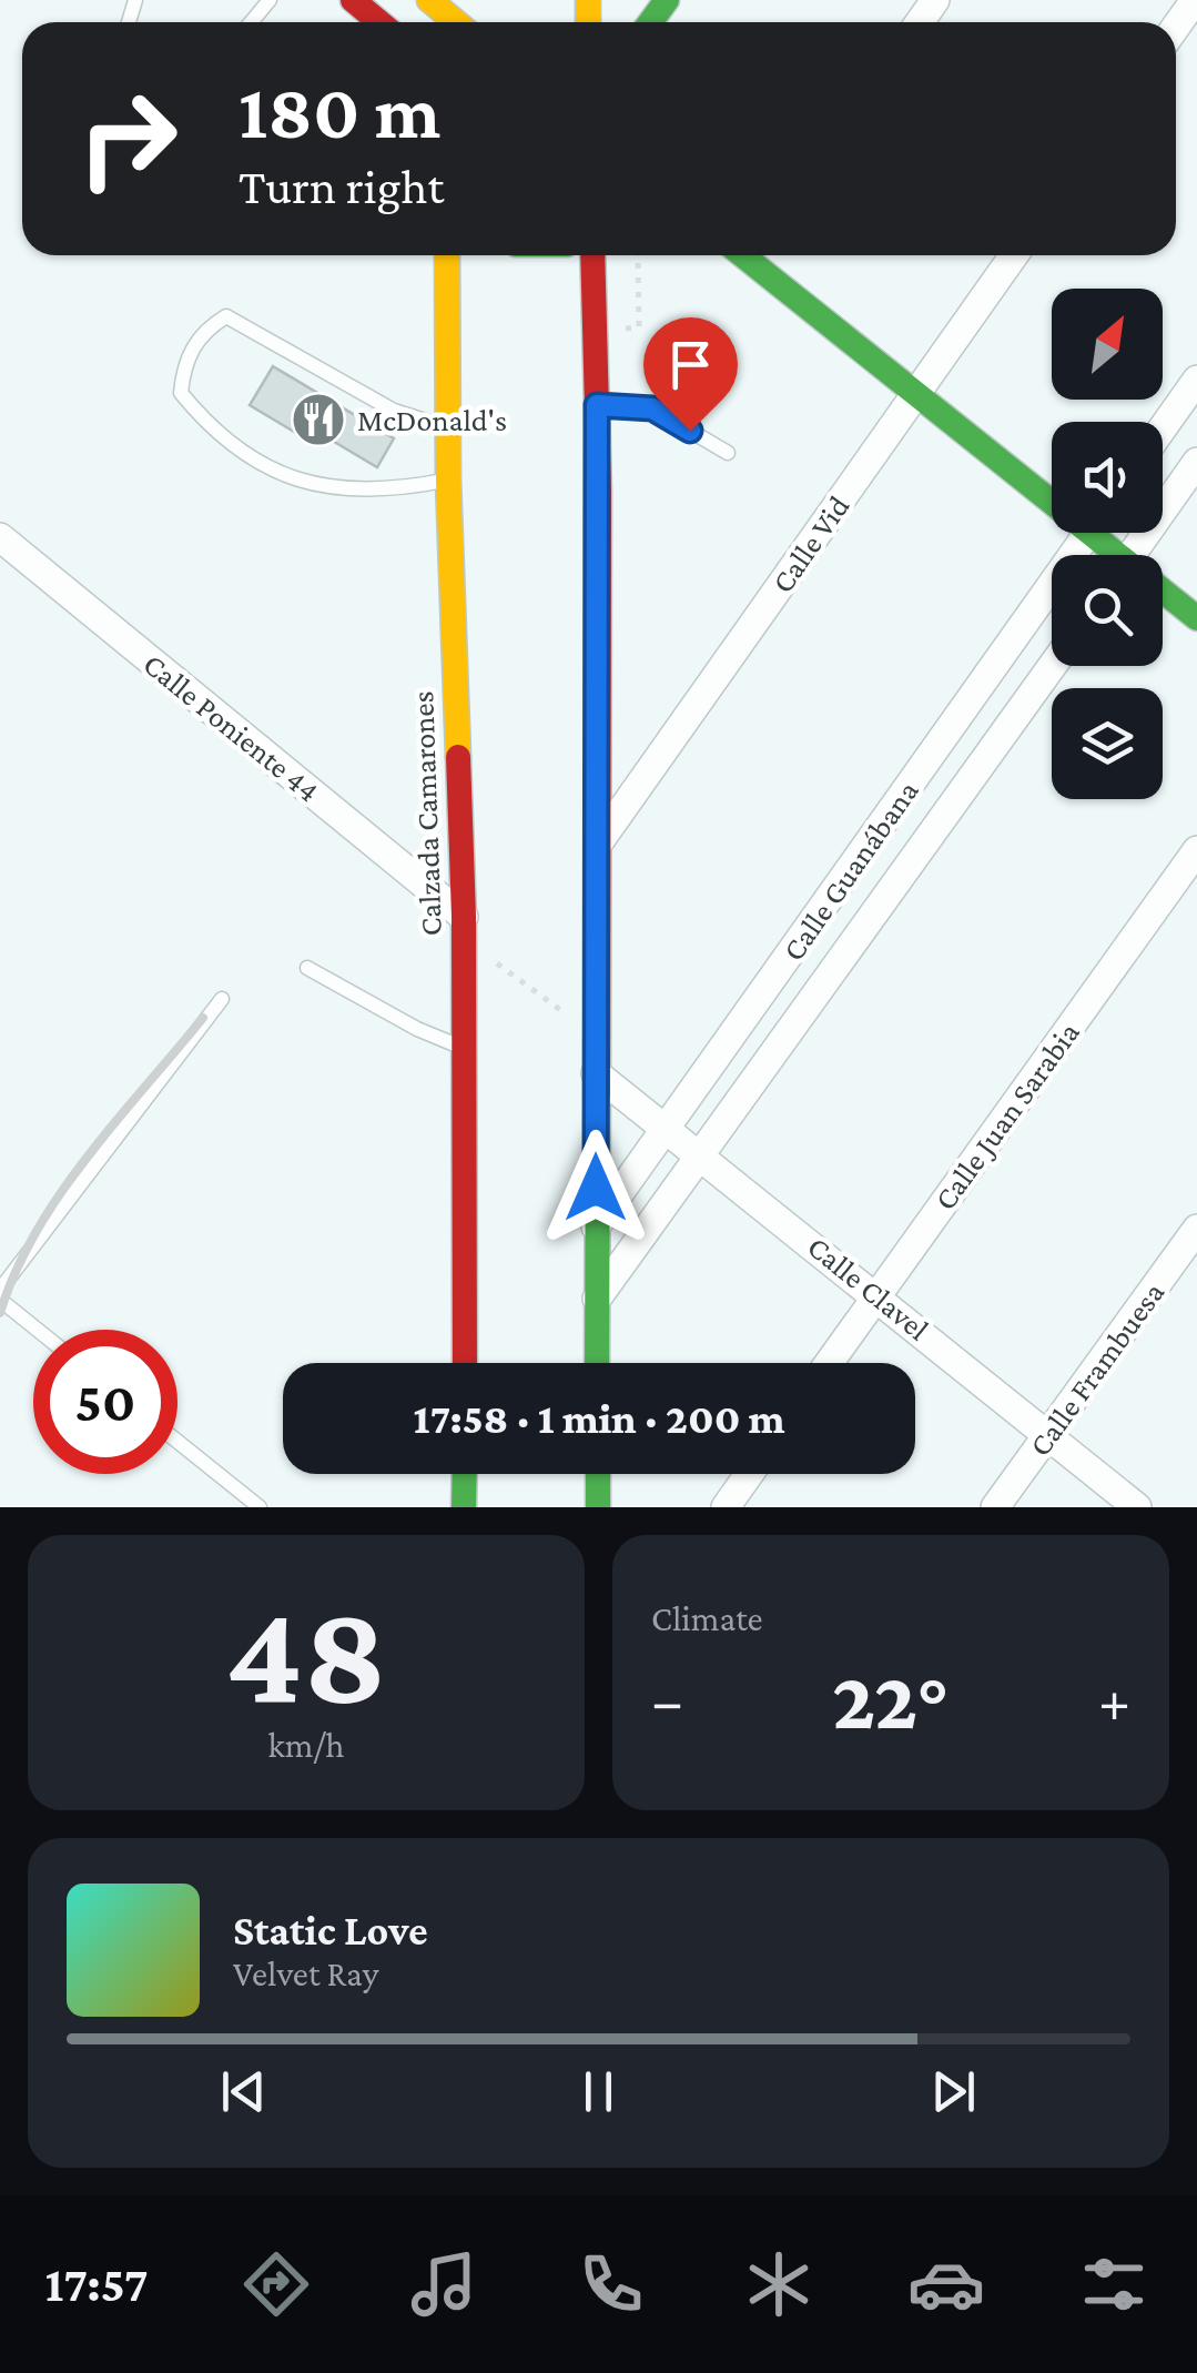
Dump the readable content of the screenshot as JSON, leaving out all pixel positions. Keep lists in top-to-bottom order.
{
  "streets": {
    "main road": ["Calzada Camarones"],
    "street": [
      "Calle Vid",
      "Calle Poniente 44",
      "Calle Guanábana",
      "Calle Juan Sarabia",
      "Calle Clavel",
      "Calle Frambuesa"
    ]
  },
  "crossings": [
    ["Calle Poniente 44", "Calzada Camarones"],
    ["Calle Guanábana", "Calle Clavel"],
    ["Calle Juan Sarabia", "Calle Clavel"],
    ["Calle Clavel", "Calle Frambuesa"]
  ],
  "places": {
    "restaurant": ["McDonald's"]
  },
  "north": "top right",
  "page": {
    "turn": ["180 m", "Turn right"],
    "limit": "50",
    "trip": "17:58 · 1 min · 200 m",
    "tile": [
      ["48", "km/h"],
      "Climate"
    ],
    "heat": ["−", "22°", "+"],
    "song": ["Static Love", "Velvet Ray"],
    "tabs": "17:57"
  }
}
